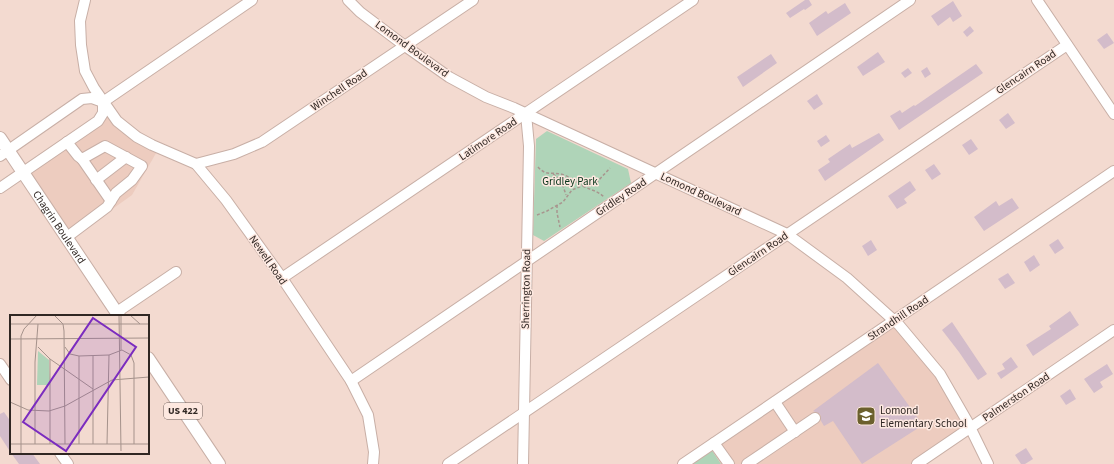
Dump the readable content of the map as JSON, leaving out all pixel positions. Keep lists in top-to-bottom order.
{
  "streets": {
    "main road": ["Chagrin Boulevard", "US 422"],
    "street": [
      "Lomond Boulevard",
      "Glencairn Road",
      "Winchell Road",
      "Latimore Road",
      "Gridley Road",
      "Newell Road",
      "Sherrington Road",
      "Strandhill Road",
      "Palmerston Road"
    ]
  },
  "crossings": [
    ["Lomond Boulevard", "Glencairn Road"],
    ["Lomond Boulevard", "Winchell Road"],
    ["Lomond Boulevard", "Latimore Road"],
    ["Lomond Boulevard", "Gridley Road"],
    ["Lomond Boulevard", "Sherrington Road"],
    ["Lomond Boulevard", "Strandhill Road"],
    ["Lomond Boulevard", "Palmerston Road"],
    ["Glencairn Road", "Sherrington Road"],
    ["Winchell Road", "Newell Road"],
    ["Latimore Road", "Newell Road"],
    ["Latimore Road", "Sherrington Road"],
    ["Gridley Road", "Newell Road"],
    ["Gridley Road", "Sherrington Road"]
  ],
  "parks": ["Gridley Park"],
  "places": {
    "school or university": ["Lomond Elementary School"]
  }
}
